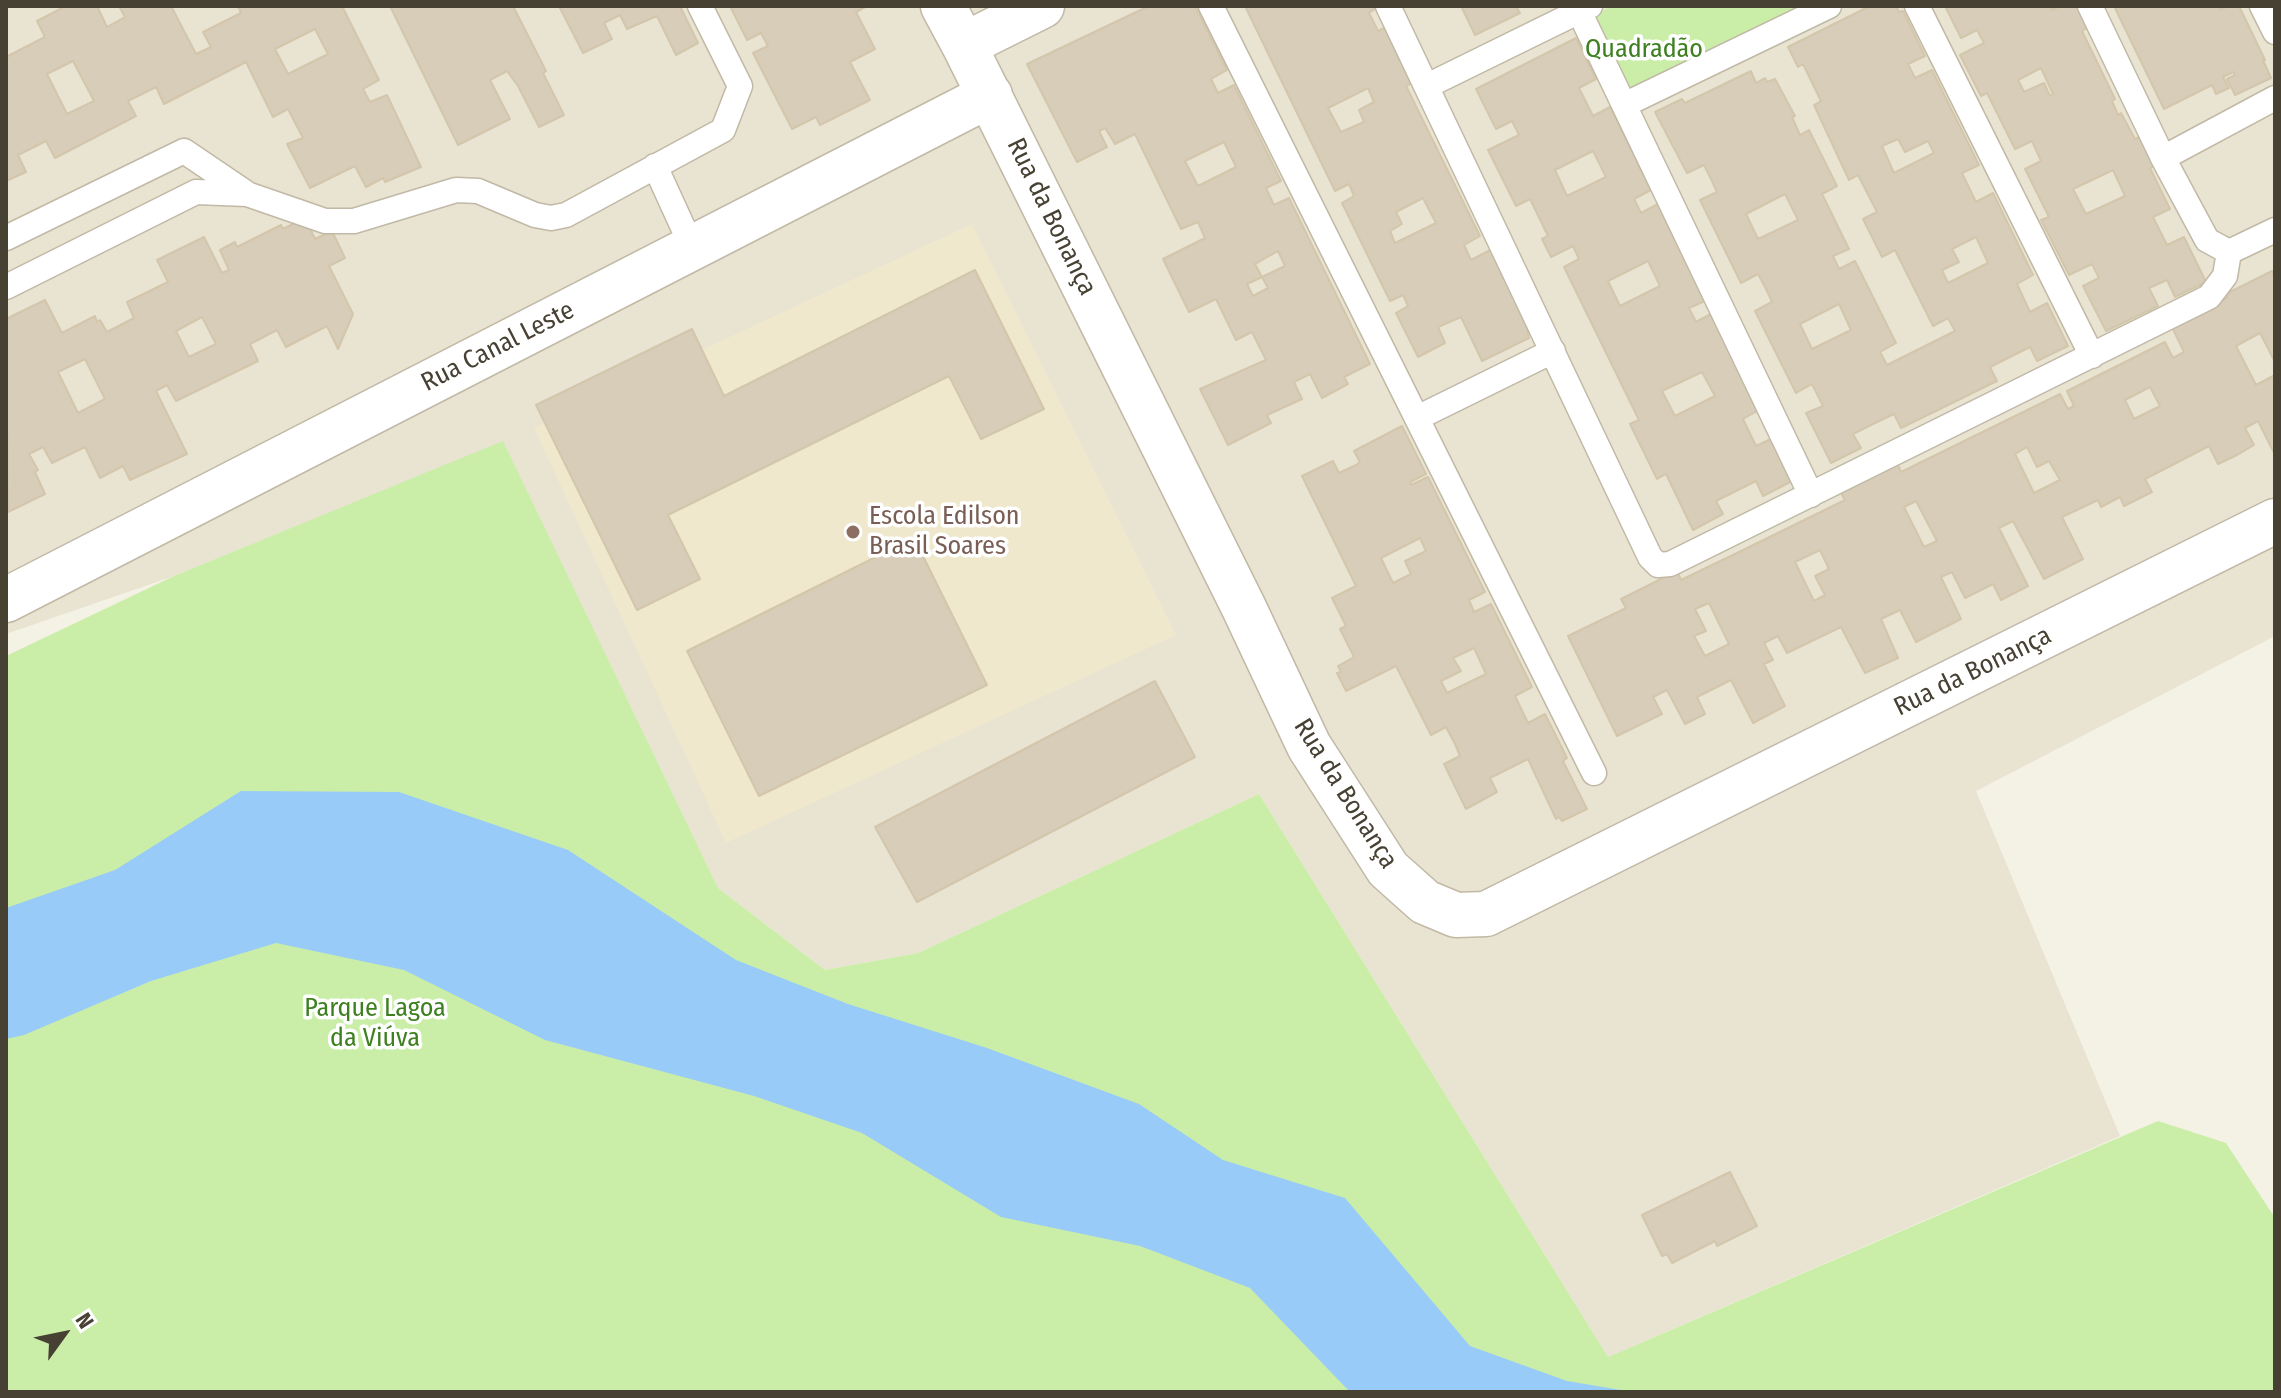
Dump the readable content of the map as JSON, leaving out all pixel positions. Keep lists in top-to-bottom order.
{
  "streets": {
    "street": ["Rua da Bonança", "Rua Canal Leste"]
  },
  "crossings": [
    ["Rua da Bonança", "Rua Canal Leste"]
  ],
  "parks": ["Quadradão", "Parque Lagoa da Viúva"],
  "places": ["Escola Edilson Brasil Soares"],
  "north": "top right"
}
